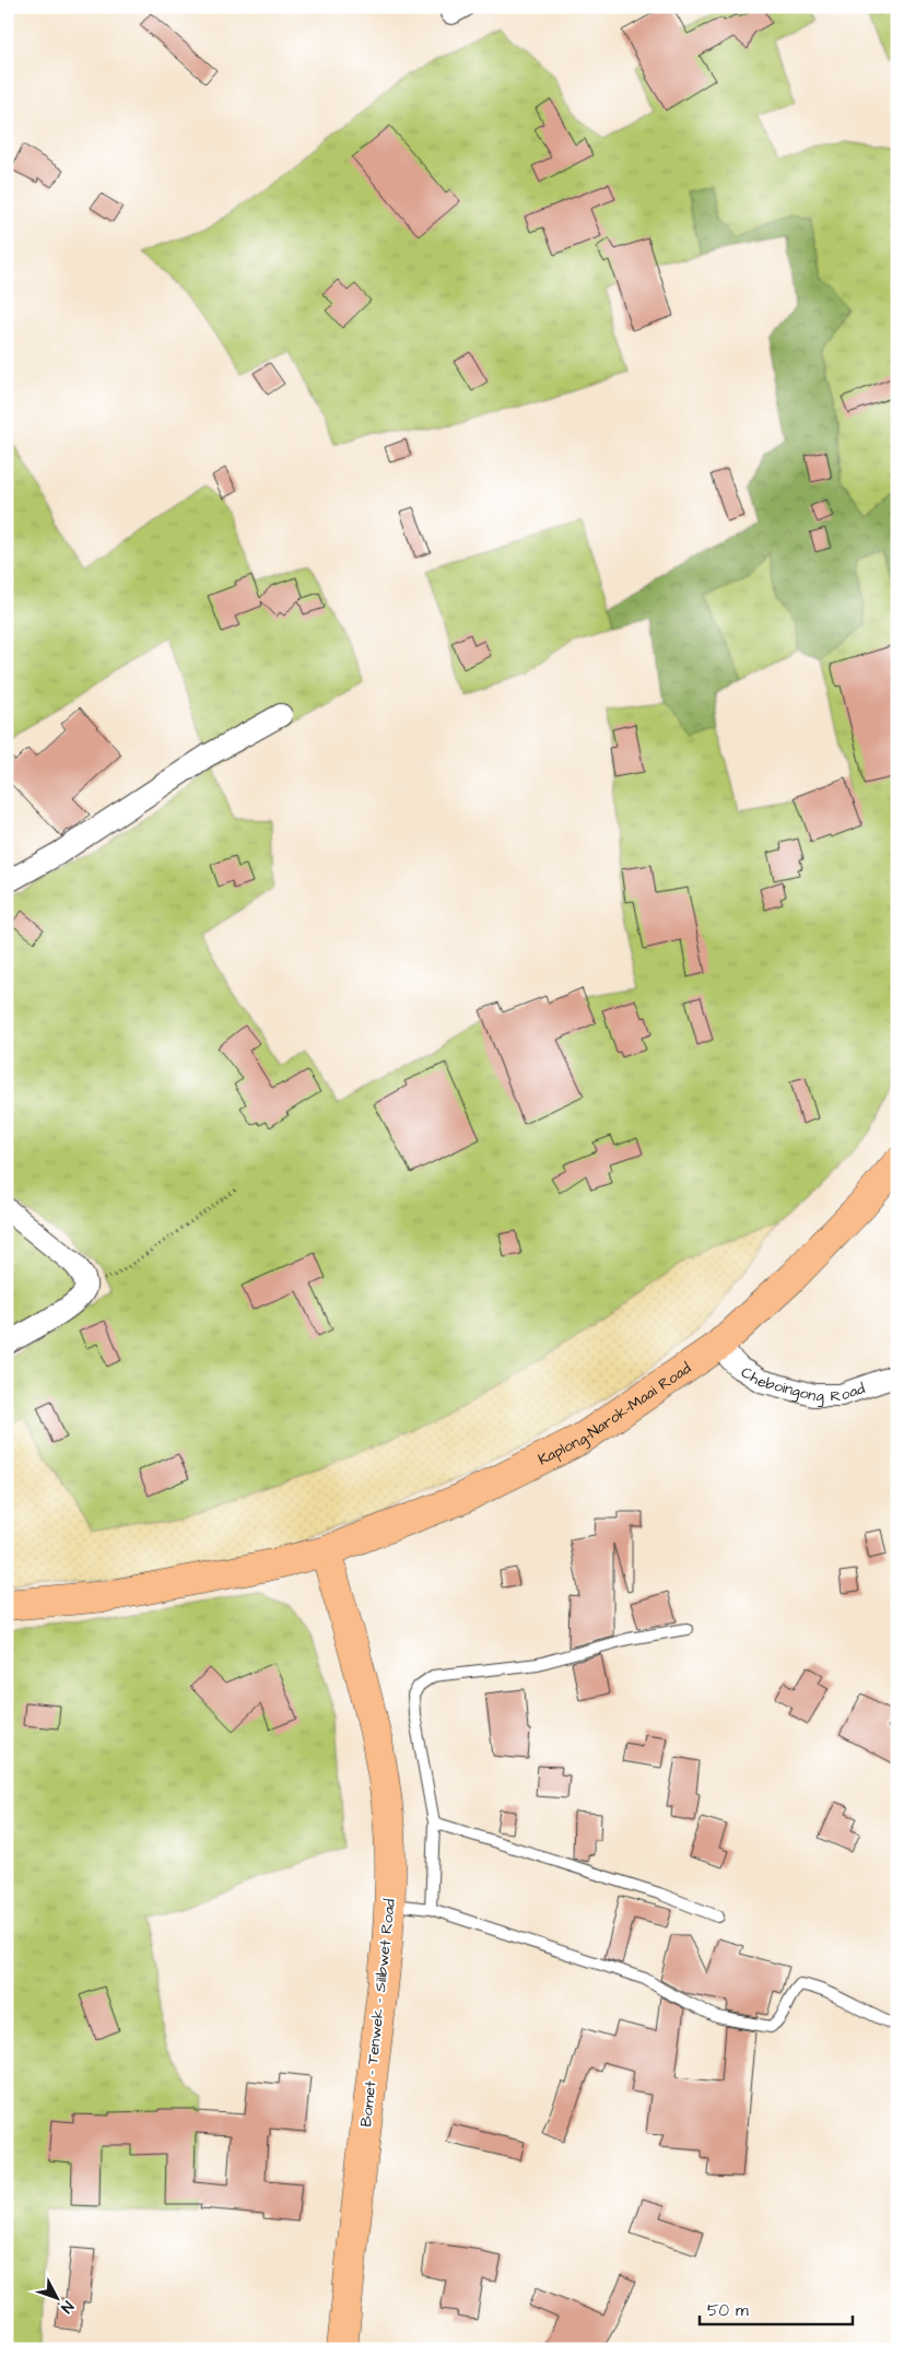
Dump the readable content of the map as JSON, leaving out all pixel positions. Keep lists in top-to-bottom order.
{
  "streets": {
    "main road": ["Kaplong-Narok-Maai Road", "Bomet - Tenwek - Silibwet Road"],
    "street": ["Cheboingong Road"]
  },
  "crossings": [
    ["Cheboingong Road", "Kaplong-Narok-Maai Road"],
    ["Kaplong-Narok-Maai Road", "Bomet - Tenwek - Silibwet Road"]
  ],
  "scale_bar": "50 m",
  "north": "bottom right"
}
